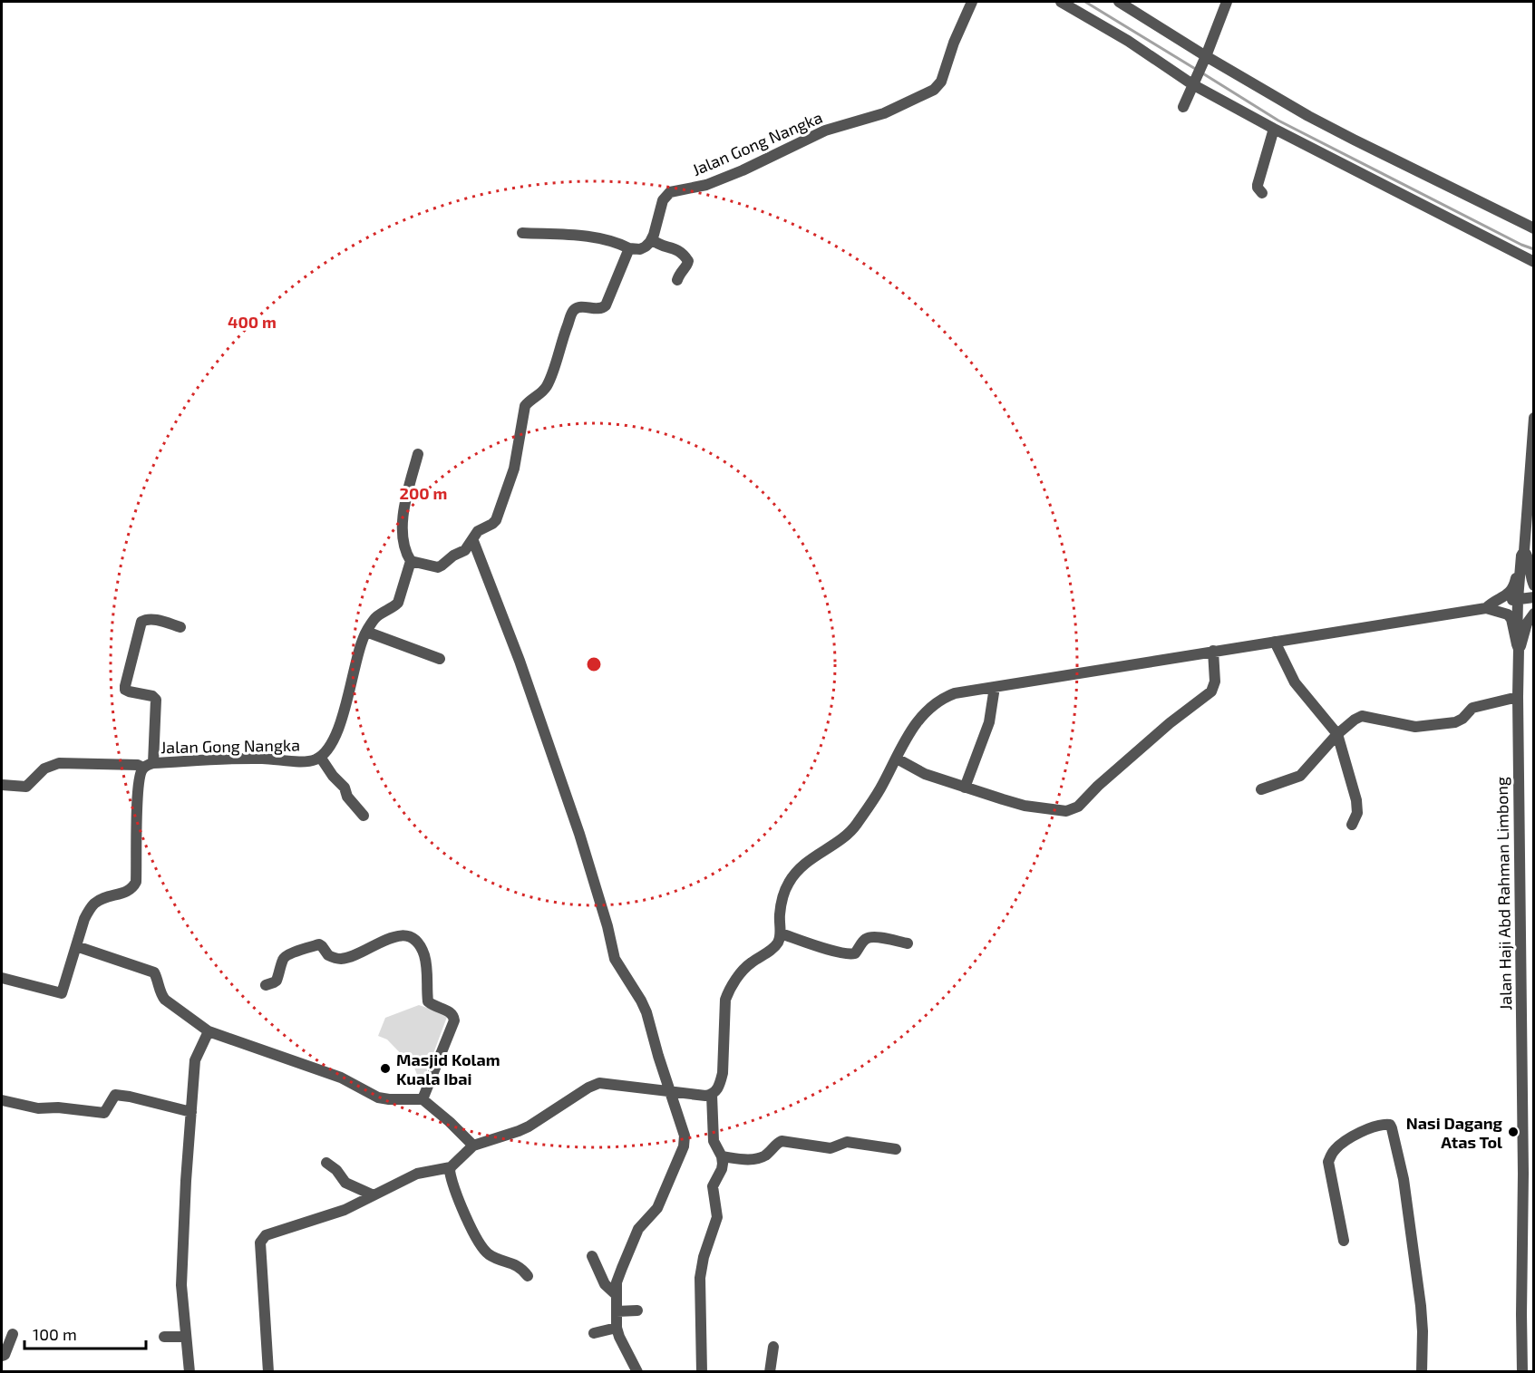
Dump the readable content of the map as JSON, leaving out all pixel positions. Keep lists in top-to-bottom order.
{
  "streets": {
    "street": ["Jalan Gong Nangka", "Jalan Haji Abd Rahman Limbong"]
  },
  "places": ["Masjid Kolam Kuala Ibai", "Nasi Dagang Atas Tol"],
  "scale_bar": "100 m",
  "rings": ["400 m", "200 m"]
}
